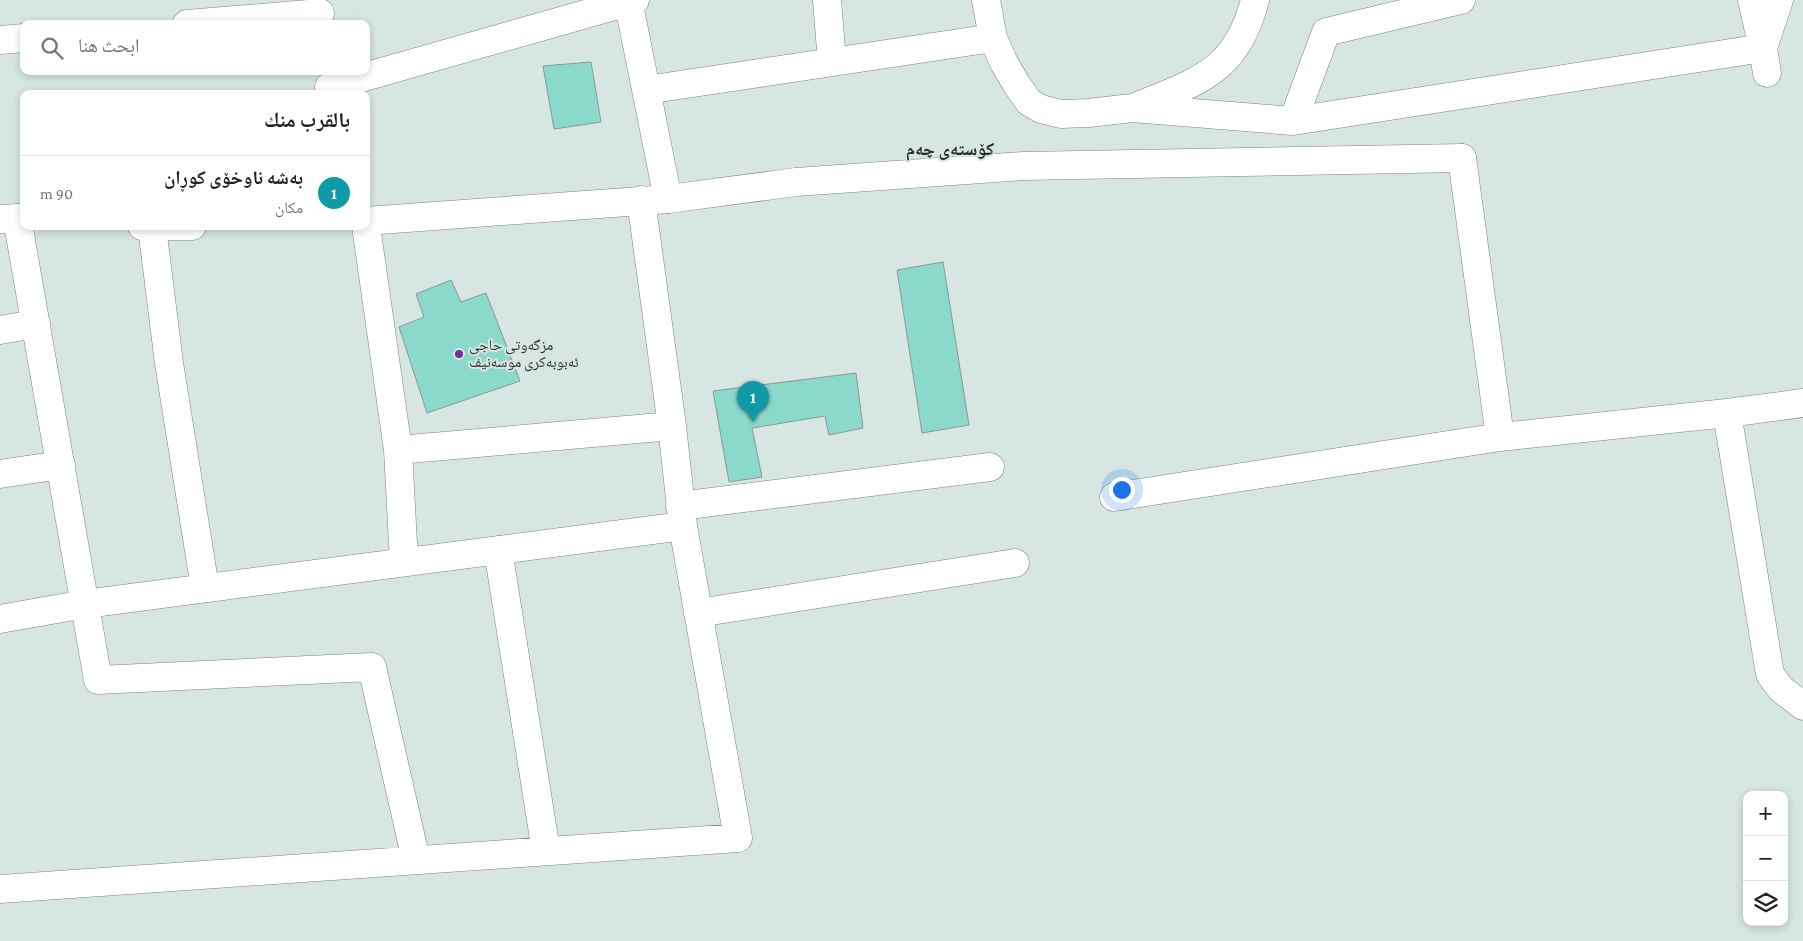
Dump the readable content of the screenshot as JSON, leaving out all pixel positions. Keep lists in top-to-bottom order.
{
  "districts": ["کۆستەی چەم"],
  "places": ["مزگەوتی حاجی ئەبوبەکری موسەنیف"],
  "page": {
    "search": "ابحث هنا",
    "heading": "بالقرب منك",
    "list": [
      {
        "mark": "1",
        "name": "بەشە ناوخۆی کوڕان",
        "note": "مكان",
        "value": "90 m"
      }
    ],
    "pins": "1",
    "map_buttons": ["+", "−"]
  }
}
